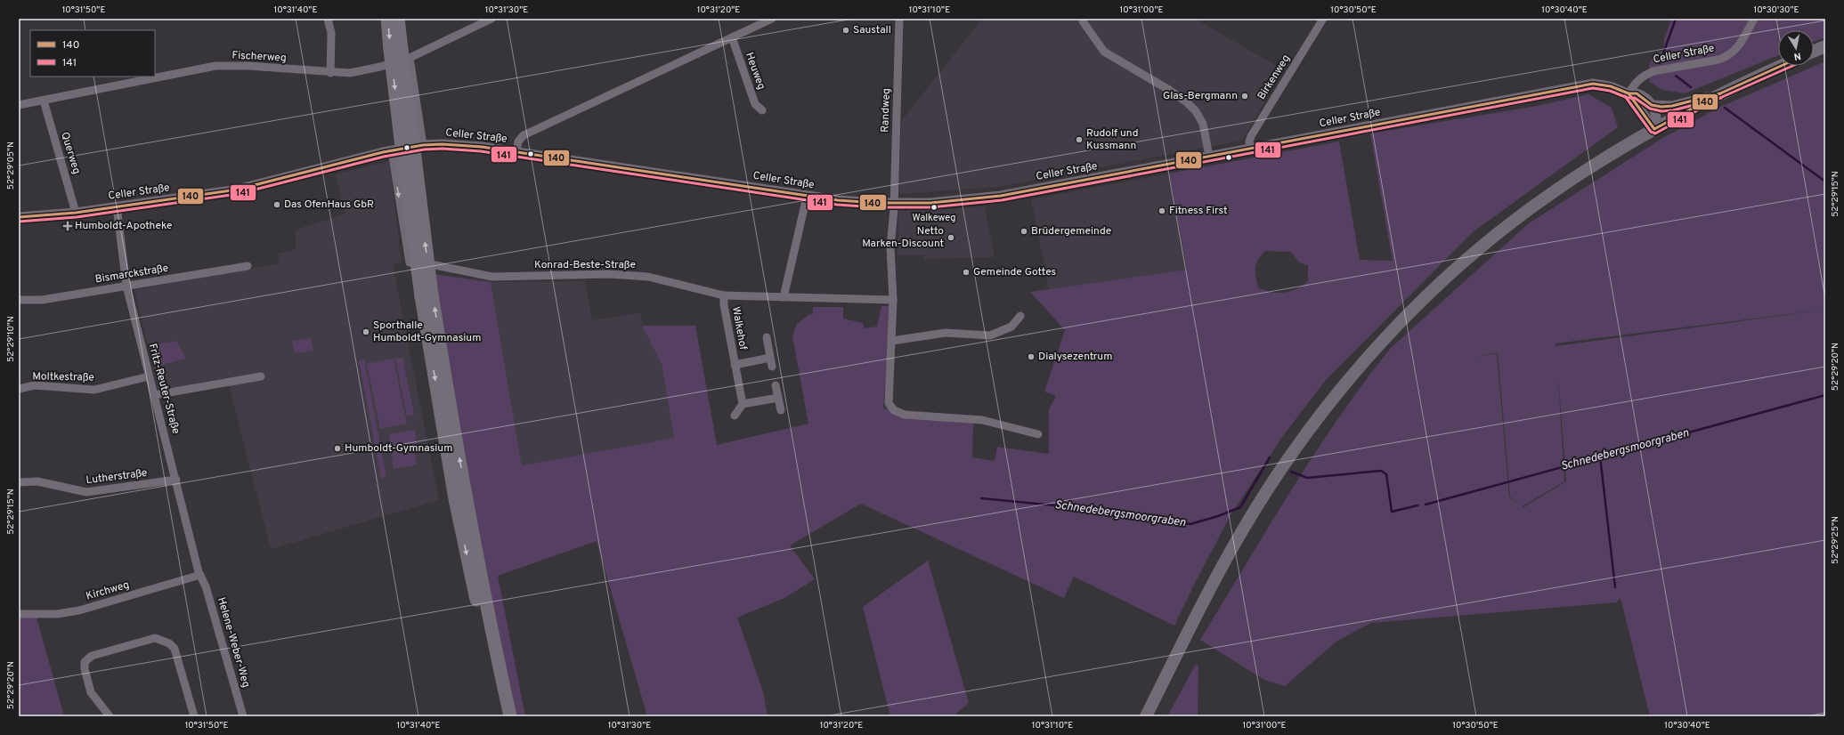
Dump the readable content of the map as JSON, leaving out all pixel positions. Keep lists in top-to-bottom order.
{
  "streets": {
    "street": [
      "Celler Straße",
      "Fischerweg",
      "Heuweg",
      "Birkenweg",
      "Randweg",
      "Querweg",
      "Konrad-Beste-Straße",
      "Bismarckstraße",
      "Walkehof",
      "Moltkestraße",
      "Fritz-Reuter-Straße",
      "Lutherstraße",
      "Kirchweg",
      "Helene-Weber-Weg"
    ]
  },
  "crossings": [
    ["Celler Straße", "Birkenweg"],
    ["Celler Straße", "Randweg"],
    ["Celler Straße", "Querweg"],
    ["Celler Straße", "Konrad-Beste-Straße"],
    ["Celler Straße", "Fritz-Reuter-Straße"],
    ["Fischerweg", "Querweg"],
    ["Konrad-Beste-Straße", "Walkehof"],
    ["Bismarckstraße", "Fritz-Reuter-Straße"],
    ["Moltkestraße", "Fritz-Reuter-Straße"],
    ["Fritz-Reuter-Straße", "Lutherstraße"],
    ["Fritz-Reuter-Straße", "Kirchweg"],
    ["Fritz-Reuter-Straße", "Helene-Weber-Weg"],
    ["Kirchweg", "Helene-Weber-Weg"]
  ],
  "one_way": ["Konrad-Beste-Straße"],
  "water": ["Schnedebergsmoorgraben"],
  "places": {
    "other": [
      "Saustall",
      "Glas-Bergmann",
      "Rudolf und Kussmann",
      "Das OfenHaus GbR",
      "Walkeweg",
      "Fitness First",
      "Brüdergemeinde",
      "Netto Marken-Discount",
      "Gemeinde Gottes",
      "Sporthalle Humboldt-Gymnasium",
      "Dialysezentrum",
      "Humboldt-Gymnasium"
    ],
    "health": ["Humboldt-Apotheke"]
  },
  "lines": ["transit line 140", "transit line 141"],
  "legend": ["140", "141"],
  "north": "bottom",
  "coordinates": [
    "10°31'50\"E",
    "10°31'40\"E",
    "10°31'30\"E",
    "10°31'20\"E",
    "10°31'10\"E",
    "10°31'00\"E",
    "10°30'50\"E",
    "10°30'40\"E",
    "10°30'30\"E",
    "52°29'05\"N",
    "52°29'15\"N",
    "52°29'10\"N",
    "52°29'20\"N",
    "52°29'25\"N"
  ]
}
